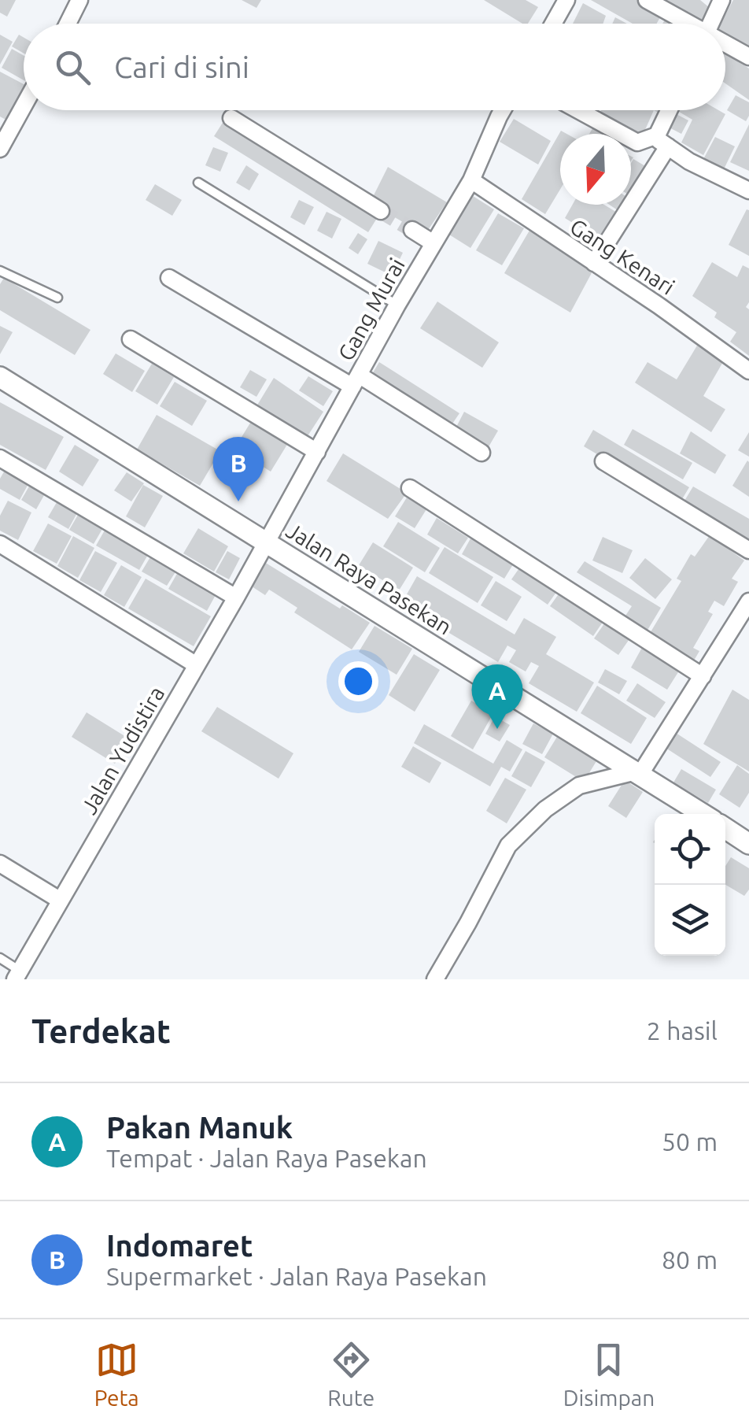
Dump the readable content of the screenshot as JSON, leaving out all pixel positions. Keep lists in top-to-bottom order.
{
  "streets": {
    "street": [
      "Gang Kenari",
      "Gang Murai",
      "Jalan Raya Pasekan",
      "Jalan Yudistira"
    ]
  },
  "crossings": [
    ["Gang Kenari", "Gang Murai"],
    ["Gang Murai", "Jalan Raya Pasekan"],
    ["Gang Murai", "Jalan Yudistira"],
    ["Jalan Raya Pasekan", "Jalan Yudistira"]
  ],
  "north": "bottom",
  "page": {
    "search": "Cari di sini",
    "pins": ["B", "A"],
    "heading": ["Terdekat", "2 hasil"],
    "list": [
      {
        "mark": "A",
        "name": "Pakan Manuk",
        "note": "Tempat · Jalan Raya Pasekan",
        "value": "50 m"
      },
      {
        "mark": "B",
        "name": "Indomaret",
        "note": "Supermarket · Jalan Raya Pasekan",
        "value": "80 m"
      }
    ],
    "nav": ["Peta", "Rute", "Disimpan"]
  }
}
